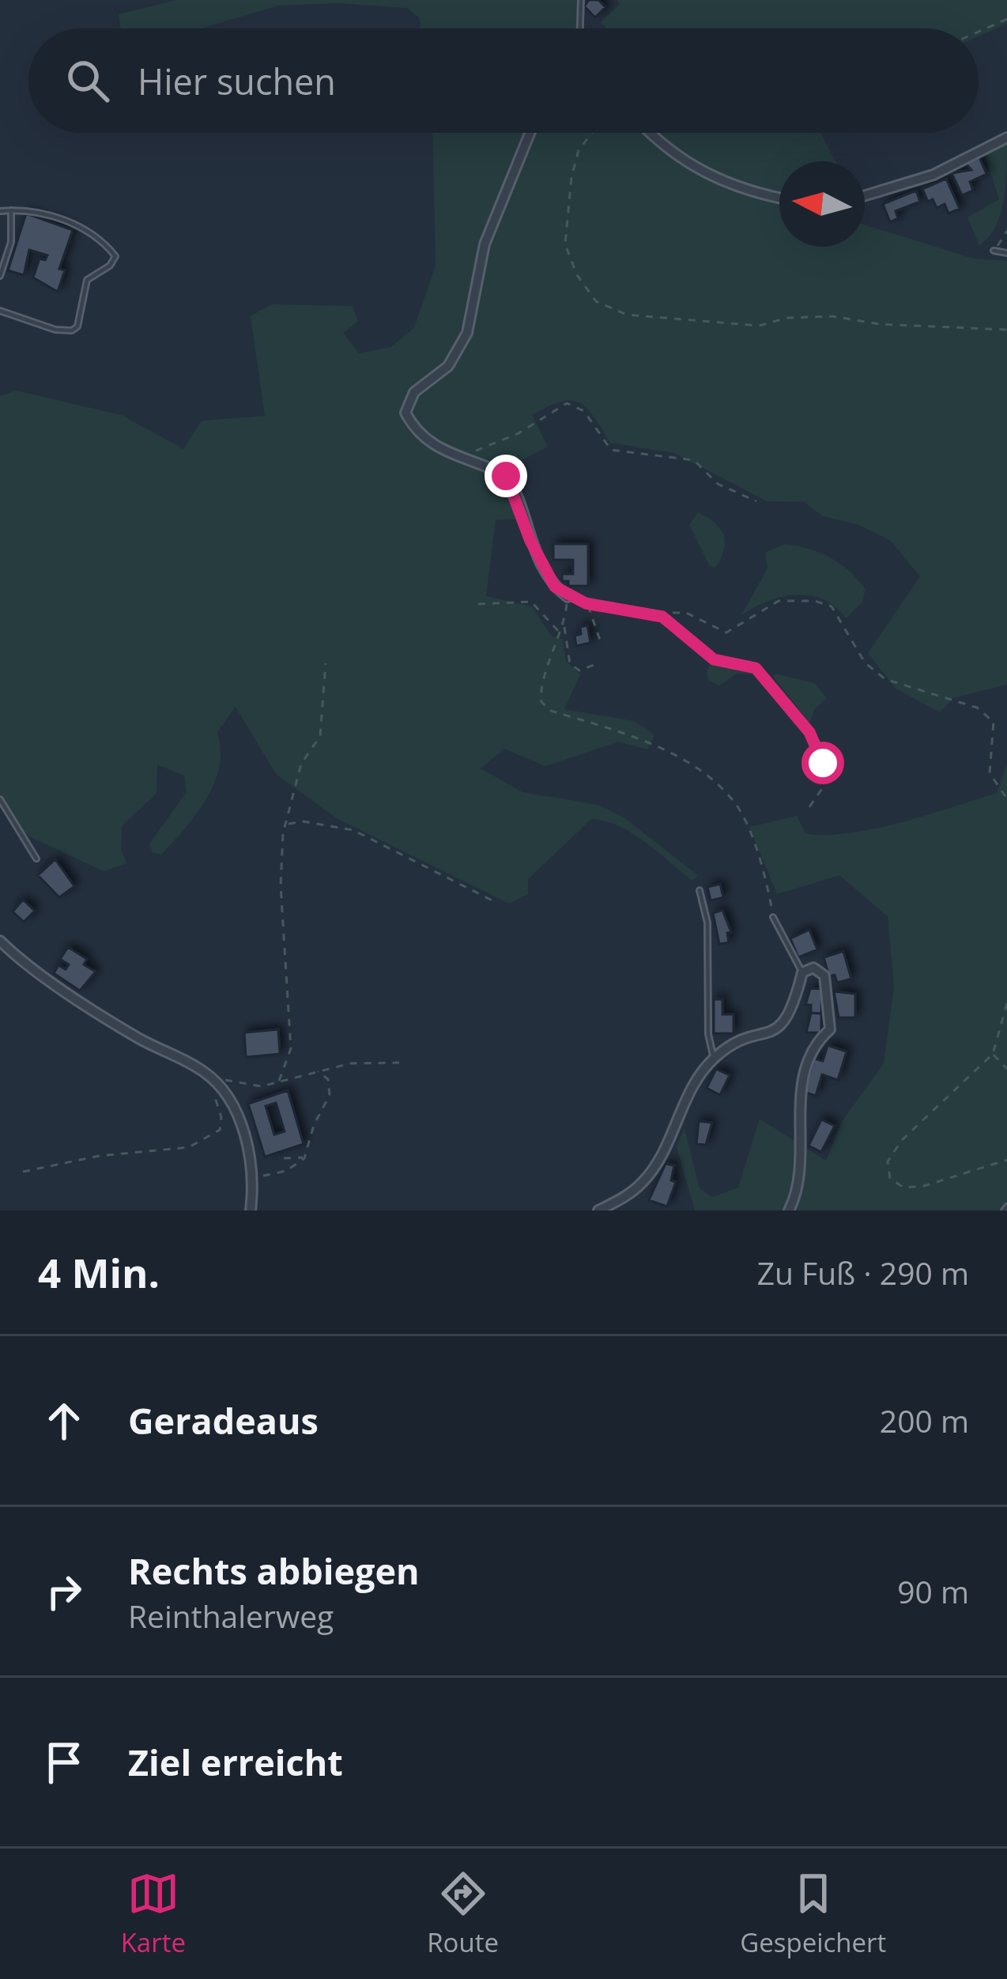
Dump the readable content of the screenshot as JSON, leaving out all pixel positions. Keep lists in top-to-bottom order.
{
  "north": "left",
  "page": {
    "search": "Hier suchen",
    "heading": ["4 Min.", "Zu Fuß · 290 m"],
    "list": [
      ["Geradeaus", "200 m"],
      ["Rechts abbiegen", "Reinthalerweg", "90 m"],
      "Ziel erreicht"
    ],
    "nav": ["Karte", "Route", "Gespeichert"]
  }
}
